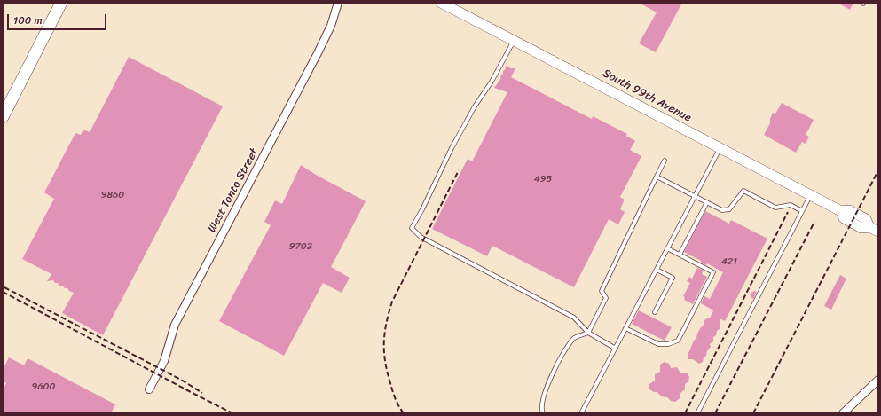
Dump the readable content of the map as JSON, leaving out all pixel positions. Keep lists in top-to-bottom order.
{
  "streets": {
    "main road": ["South 99th Avenue"],
    "street": ["West Tonto Street"]
  },
  "house_numbers": [
    "495",
    "9860",
    "9702",
    "421",
    "9600"
  ],
  "scale_bar": "100 m"
}
